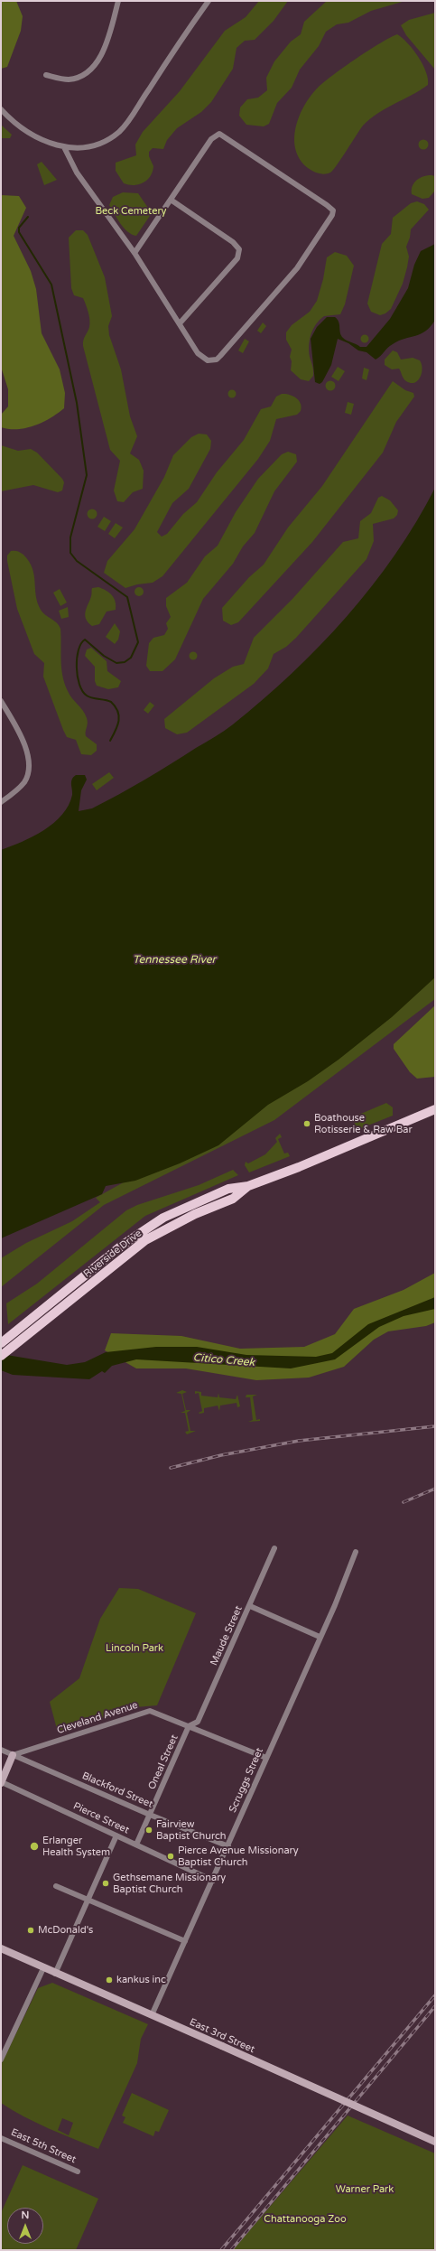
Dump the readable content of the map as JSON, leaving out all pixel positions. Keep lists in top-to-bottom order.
{
  "streets": {
    "main road": ["Riverside Drive", "East 3rd Street"],
    "street": [
      "Maude Street",
      "Cleveland Avenue",
      "Oneal Street",
      "Scruggs Street",
      "Blackford Street",
      "Pierce Street",
      "East 5th Street"
    ]
  },
  "crossings": [
    ["Maude Street", "Cleveland Avenue"],
    ["Maude Street", "Oneal Street"],
    ["Cleveland Avenue", "Oneal Street"],
    ["Cleveland Avenue", "Scruggs Street"],
    ["Cleveland Avenue", "Blackford Street"],
    ["Oneal Street", "Blackford Street"],
    ["Oneal Street", "Pierce Street"],
    ["Scruggs Street", "Blackford Street"],
    ["Scruggs Street", "Pierce Street"],
    ["Scruggs Street", "East 3rd Street"]
  ],
  "water": ["Tennessee River", "Citico Creek"],
  "parks": [
    "Beck Cemetery",
    "Lincoln Park",
    "Warner Park",
    "Chattanooga Zoo"
  ],
  "places": [
    "Boathouse Rotisserie & Raw Bar",
    "Fairview Baptist Church",
    "Erlanger Health System",
    "Pierce Avenue Missionary Baptist Church",
    "Gethsemane Missionary Baptist Church",
    "McDonald's",
    "kankus inc"
  ],
  "north": "top"
}
